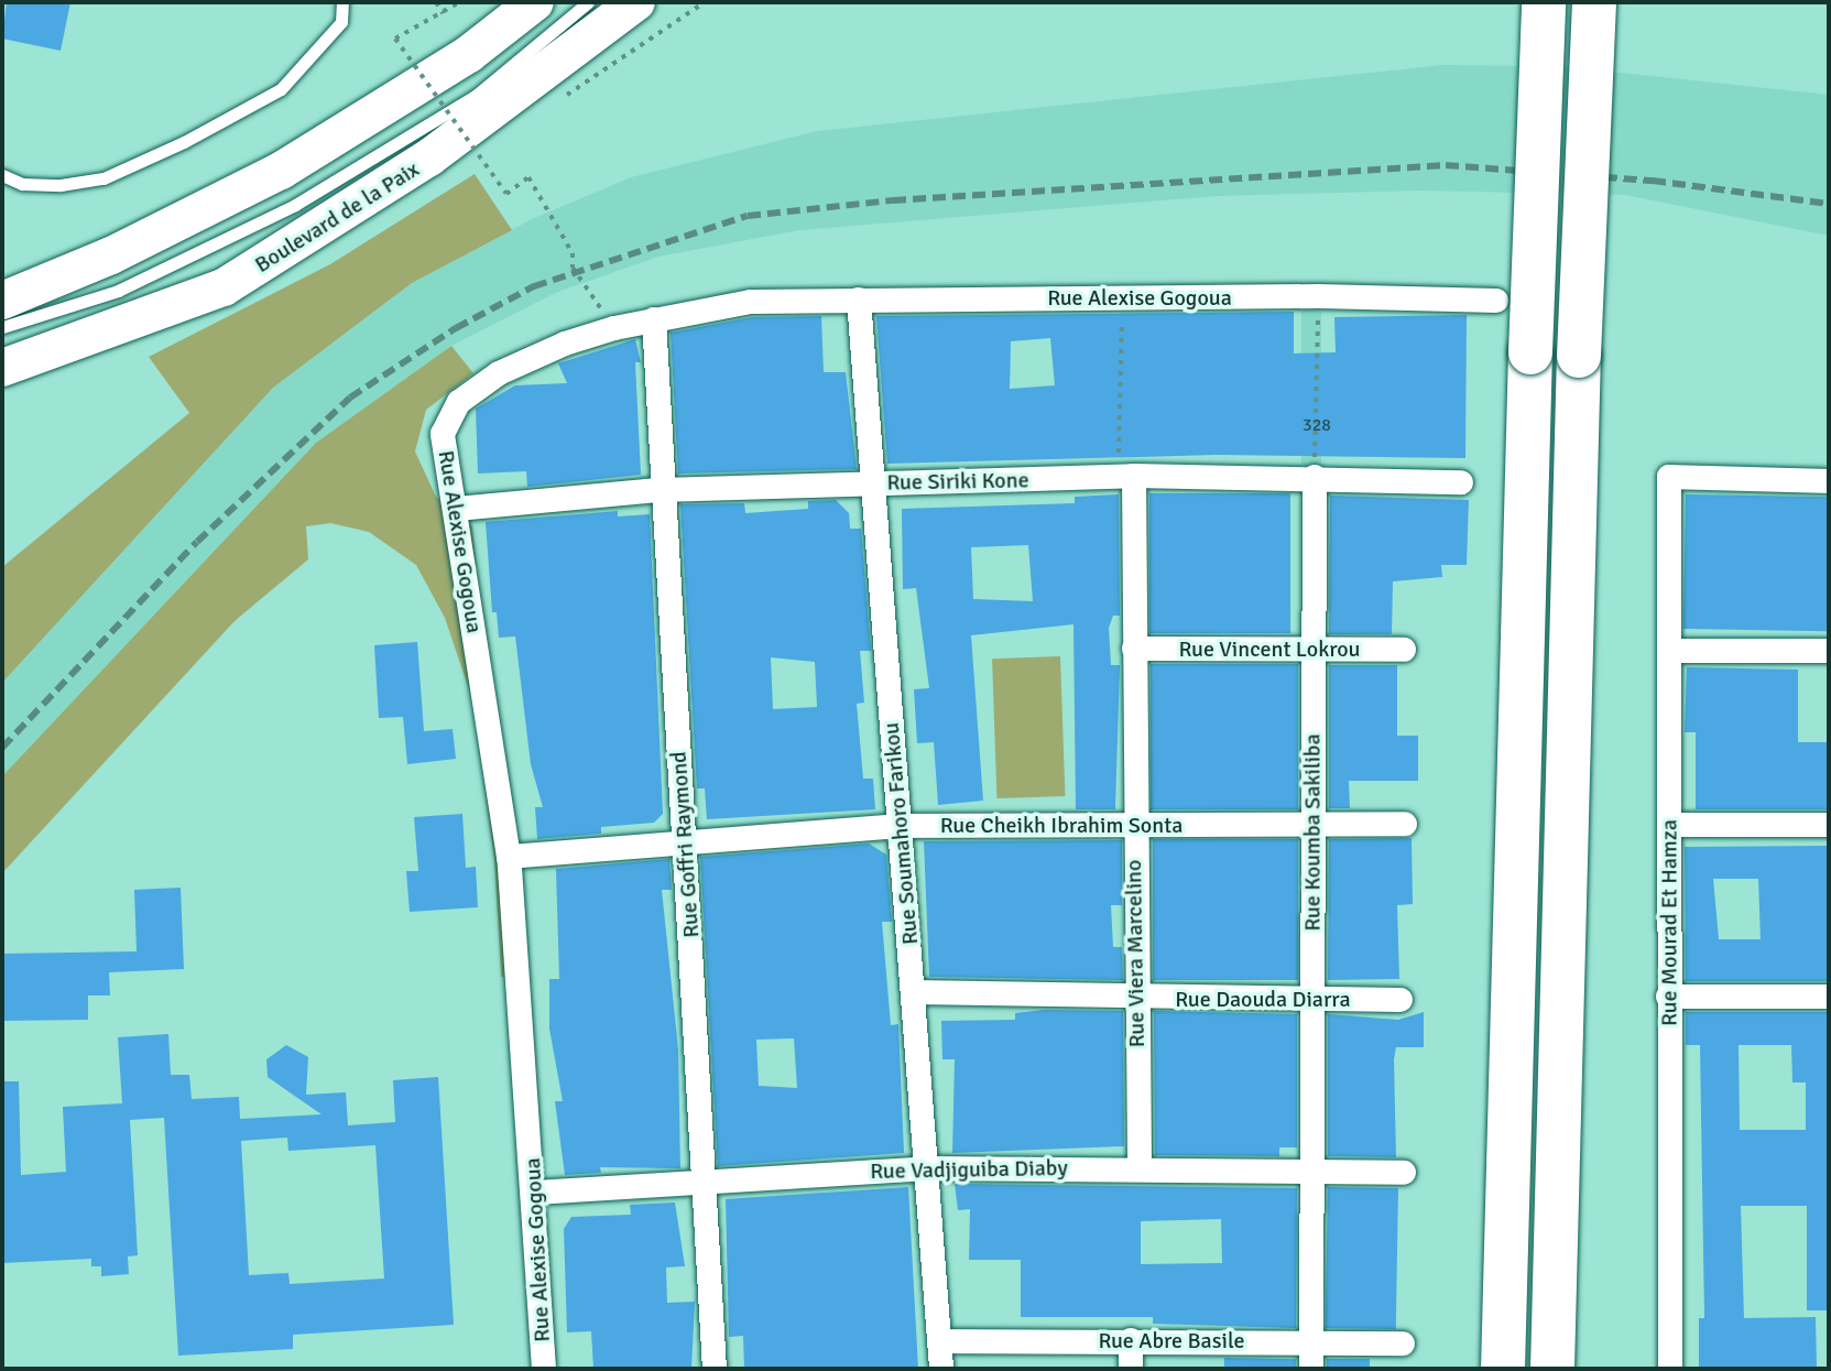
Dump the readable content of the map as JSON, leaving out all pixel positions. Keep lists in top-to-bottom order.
{
  "streets": {
    "main road": ["Boulevard de la Paix"],
    "street": [
      "Rue Alexise Gogoua",
      "Rue Siriki Kone",
      "Rue Vincent Lokrou",
      "Rue Cheikh Ibrahim Sonta",
      "Rue Koumba Sakiliba",
      "Rue Soumahoro Farikou",
      "Rue Goffri Raymond",
      "Rue Mourad Et Hamza",
      "Rue Viera Marcelino",
      "Rue Daouda Diarra",
      "Rue Vadjiguiba Diaby",
      "Rue Abre Basile"
    ]
  },
  "crossings": [
    ["Rue Alexise Gogoua", "Rue Siriki Kone"],
    ["Rue Alexise Gogoua", "Rue Cheikh Ibrahim Sonta"],
    ["Rue Alexise Gogoua", "Rue Soumahoro Farikou"],
    ["Rue Alexise Gogoua", "Rue Goffri Raymond"],
    ["Rue Alexise Gogoua", "Rue Vadjiguiba Diaby"],
    ["Rue Siriki Kone", "Rue Koumba Sakiliba"],
    ["Rue Siriki Kone", "Rue Soumahoro Farikou"],
    ["Rue Siriki Kone", "Rue Goffri Raymond"],
    ["Rue Siriki Kone", "Rue Viera Marcelino"],
    ["Rue Vincent Lokrou", "Rue Koumba Sakiliba"],
    ["Rue Vincent Lokrou", "Rue Viera Marcelino"],
    ["Rue Cheikh Ibrahim Sonta", "Rue Koumba Sakiliba"],
    ["Rue Cheikh Ibrahim Sonta", "Rue Soumahoro Farikou"],
    ["Rue Cheikh Ibrahim Sonta", "Rue Goffri Raymond"],
    ["Rue Cheikh Ibrahim Sonta", "Rue Viera Marcelino"],
    ["Rue Koumba Sakiliba", "Rue Daouda Diarra"],
    ["Rue Koumba Sakiliba", "Rue Vadjiguiba Diaby"],
    ["Rue Koumba Sakiliba", "Rue Abre Basile"],
    ["Rue Soumahoro Farikou", "Rue Daouda Diarra"],
    ["Rue Soumahoro Farikou", "Rue Vadjiguiba Diaby"],
    ["Rue Soumahoro Farikou", "Rue Abre Basile"],
    ["Rue Goffri Raymond", "Rue Vadjiguiba Diaby"],
    ["Rue Viera Marcelino", "Rue Daouda Diarra"],
    ["Rue Viera Marcelino", "Rue Vadjiguiba Diaby"]
  ],
  "house_numbers": ["328"]
}
